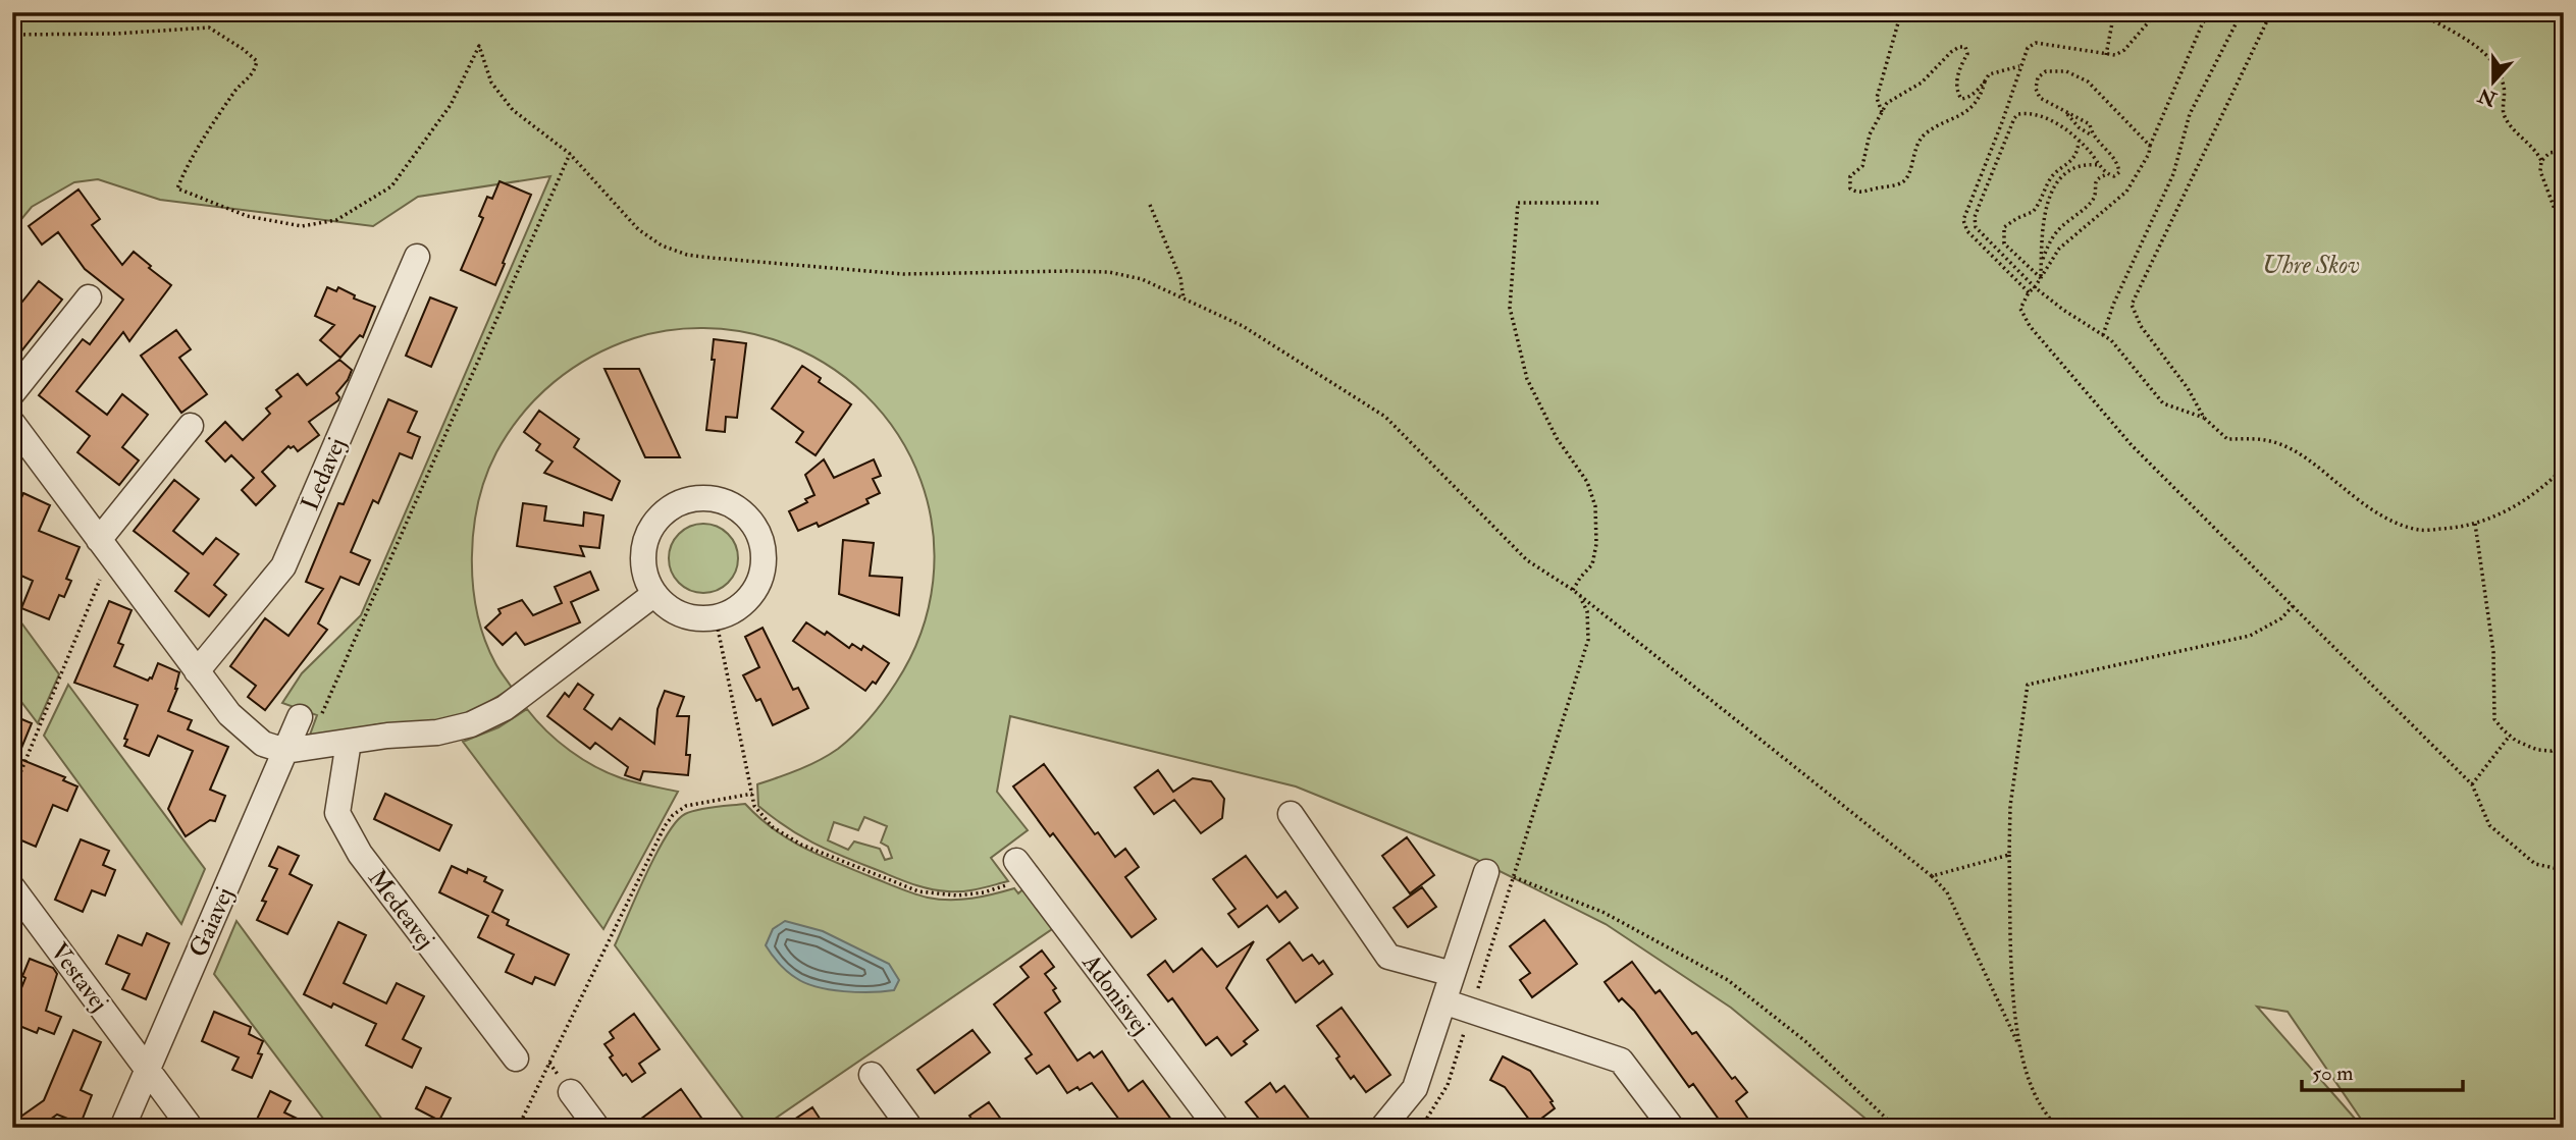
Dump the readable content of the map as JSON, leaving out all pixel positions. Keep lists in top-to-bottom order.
{
  "streets": {
    "street": [
      "Ledavej",
      "Medeavej",
      "Gaiavej",
      "Vestavej",
      "Adonisvej"
    ]
  },
  "crossings": [
    ["Gaiavej", "Vestavej"]
  ],
  "parks": ["Uhre Skov"],
  "scale_bar": "50 m",
  "north": "bottom"
}
